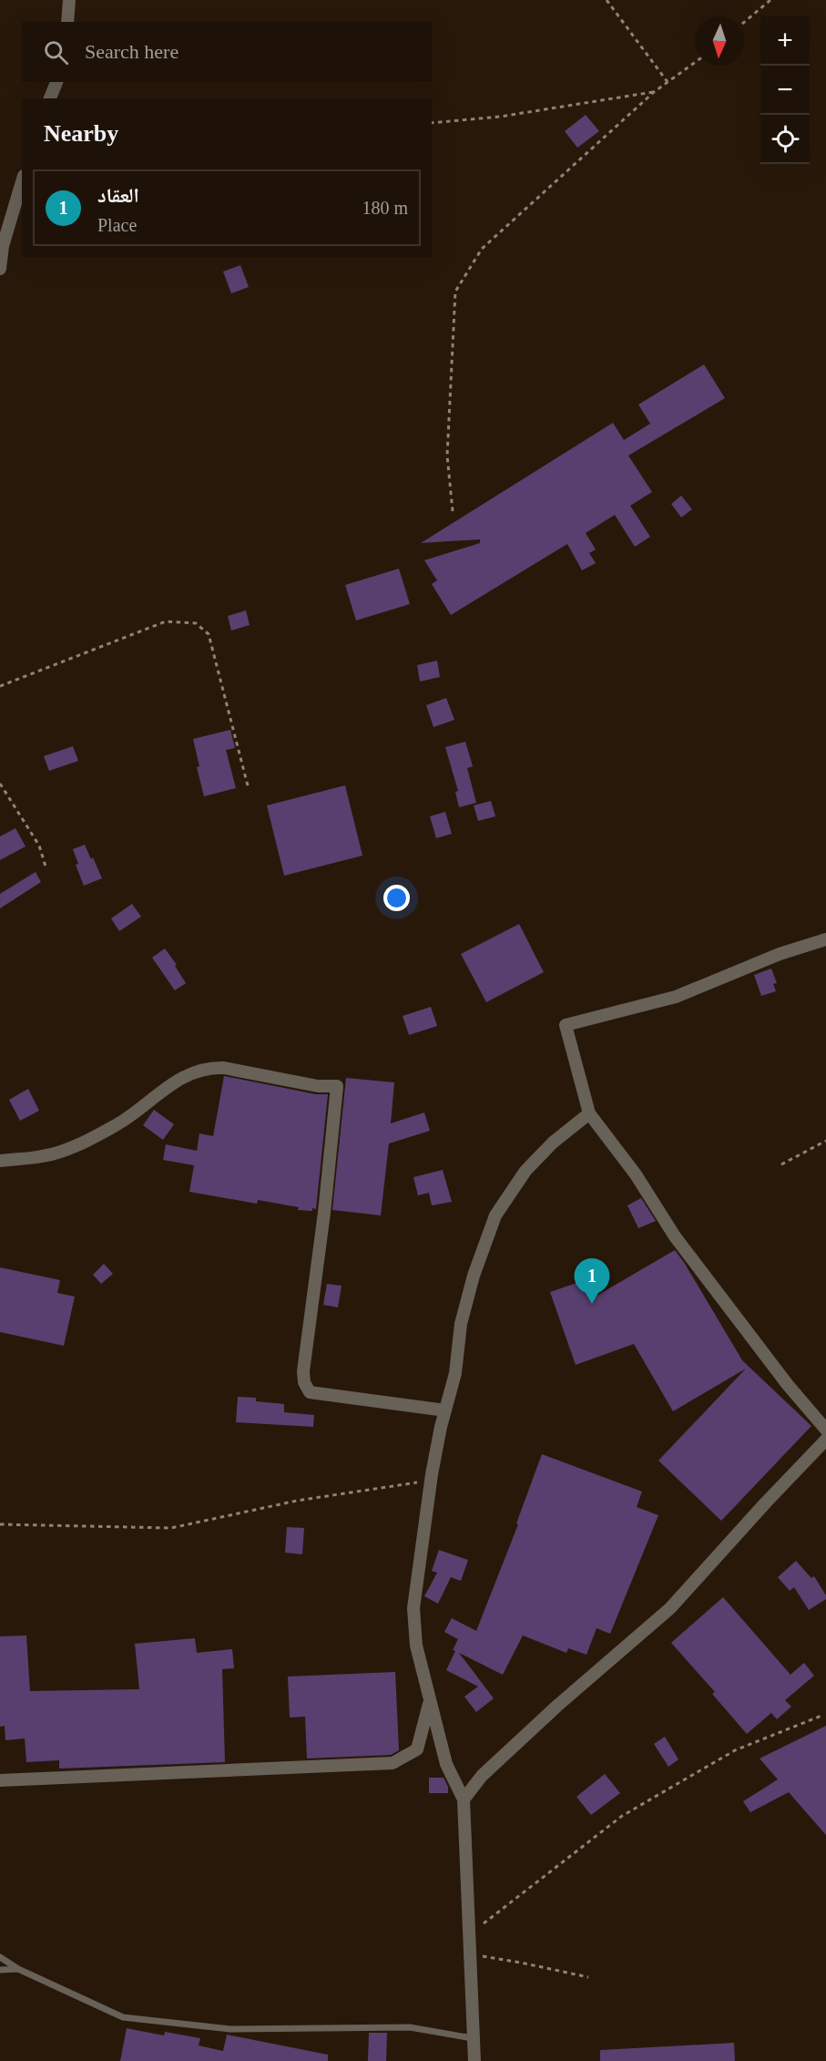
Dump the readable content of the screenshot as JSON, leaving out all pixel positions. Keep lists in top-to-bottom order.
{
  "north": "bottom",
  "page": {
    "map_buttons": ["+", "−"],
    "search": "Search here",
    "heading": "Nearby",
    "list": [
      {
        "mark": "1",
        "name": "العقاد",
        "note": "Place",
        "value": "180 m"
      }
    ],
    "pins": "1"
  }
}
